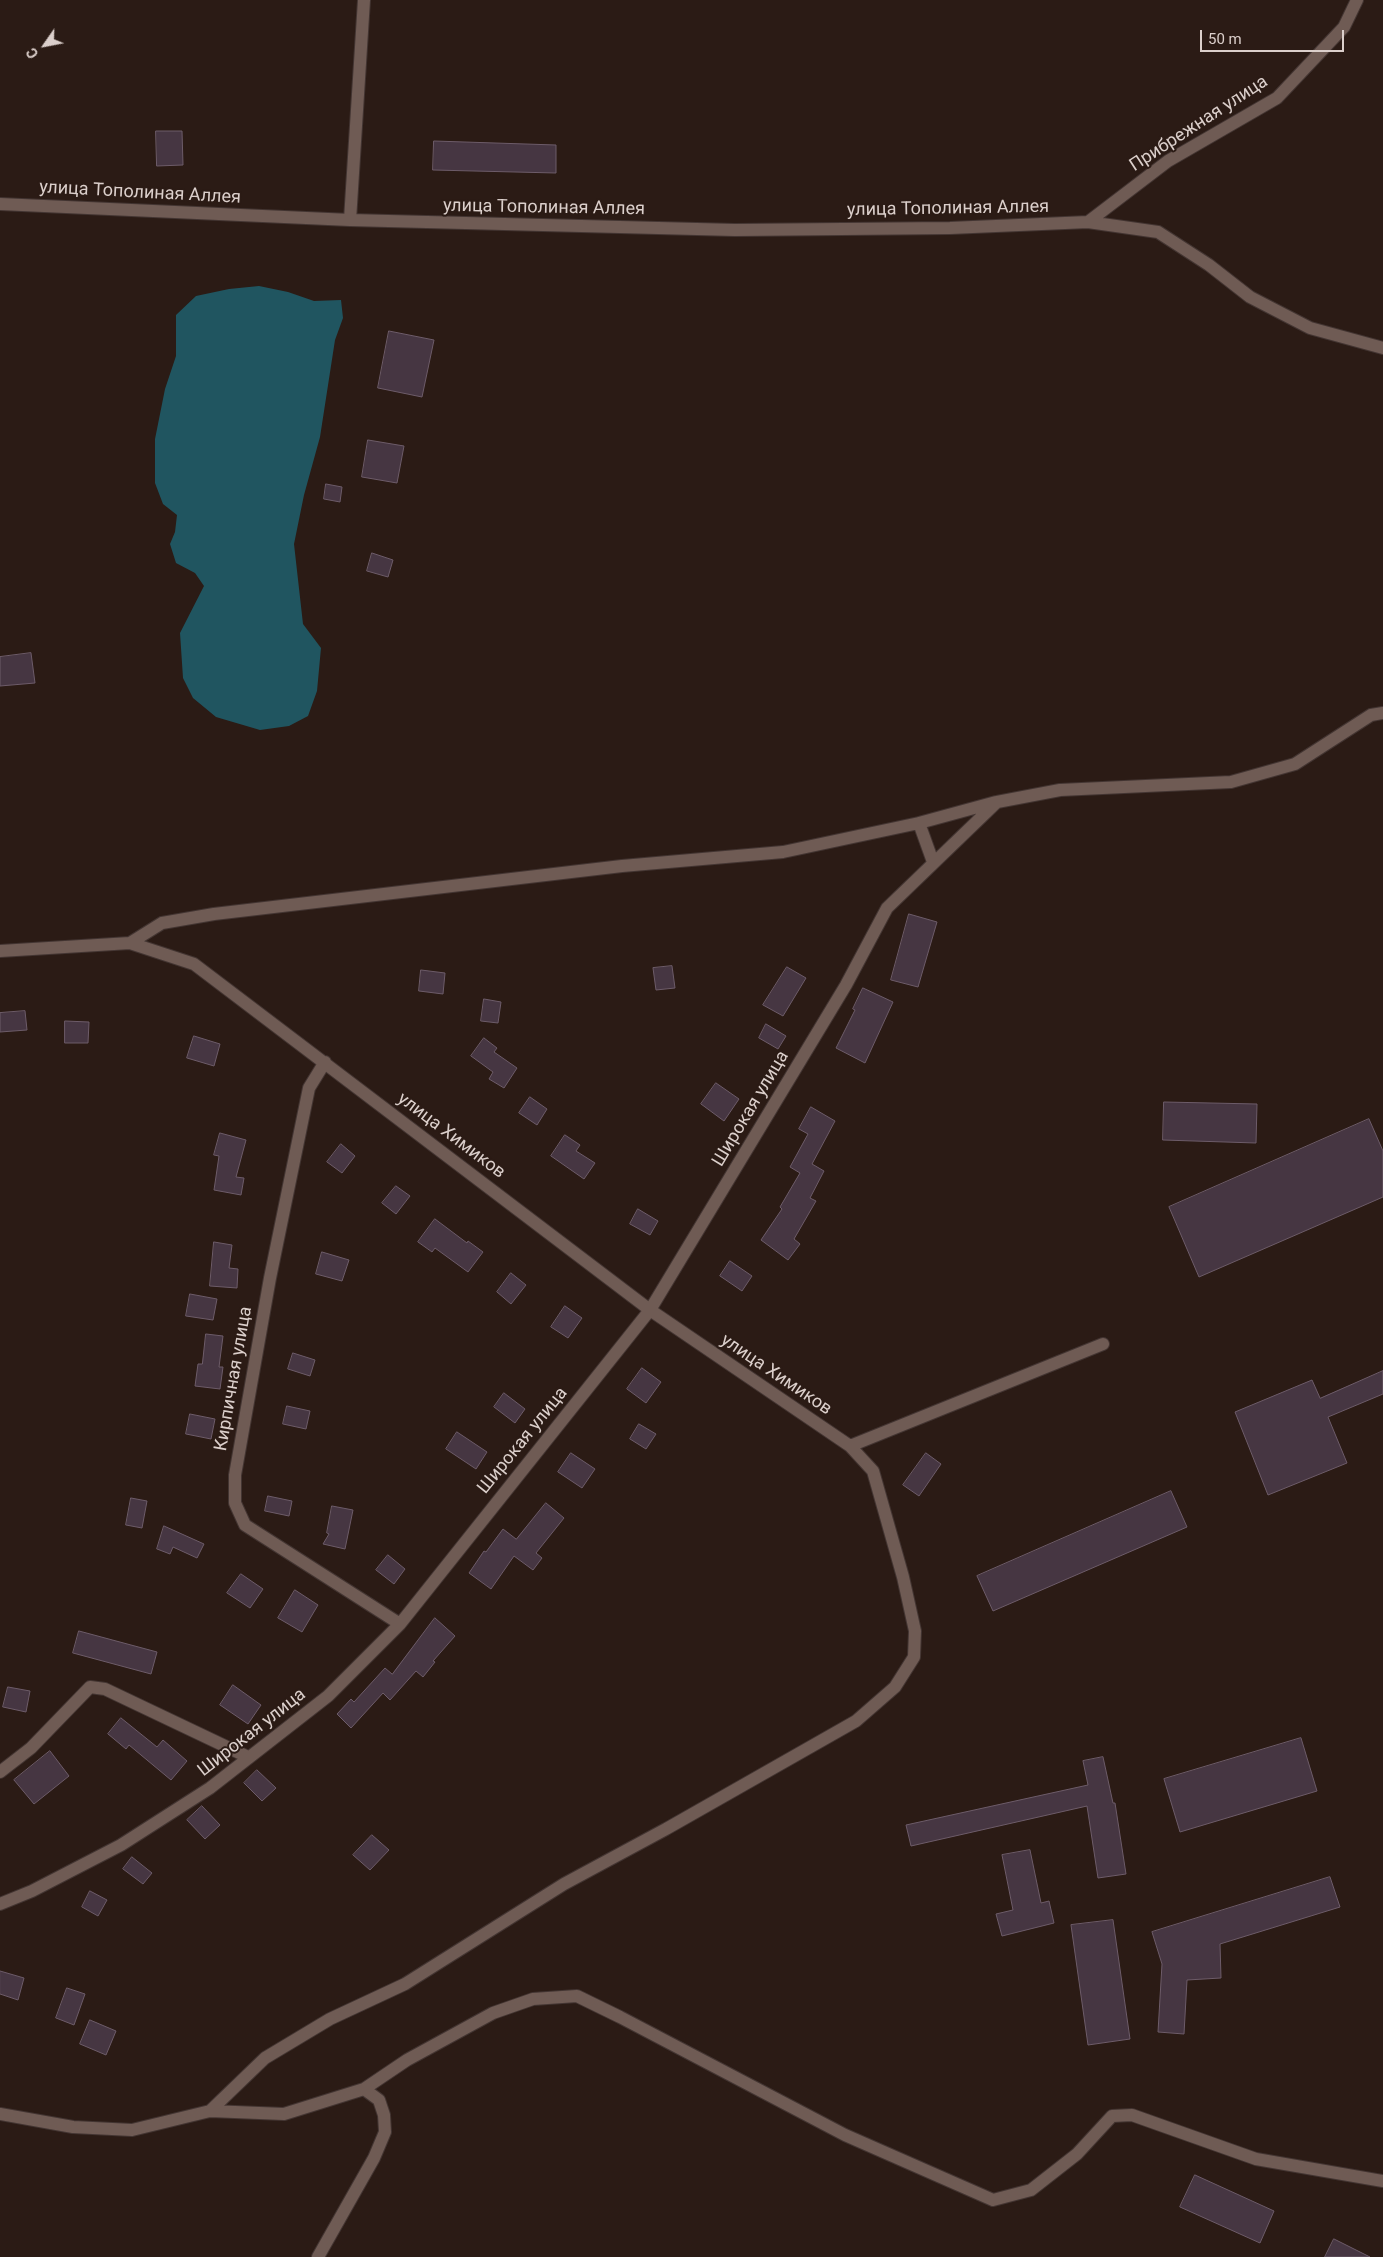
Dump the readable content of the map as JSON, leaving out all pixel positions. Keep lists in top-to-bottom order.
{
  "streets": {
    "street": [
      "Прибрежная улица",
      "улица Тополиная Аллея",
      "Широкая улица",
      "улица Химиков",
      "Кирпичная улица"
    ]
  },
  "crossings": [
    ["Прибрежная улица", "улица Тополиная Аллея"],
    ["Широкая улица", "улица Химиков"],
    ["Широкая улица", "Кирпичная улица"],
    ["улица Химиков", "Кирпичная улица"]
  ],
  "scale_bar": "50 m",
  "north": "bottom left"
}
